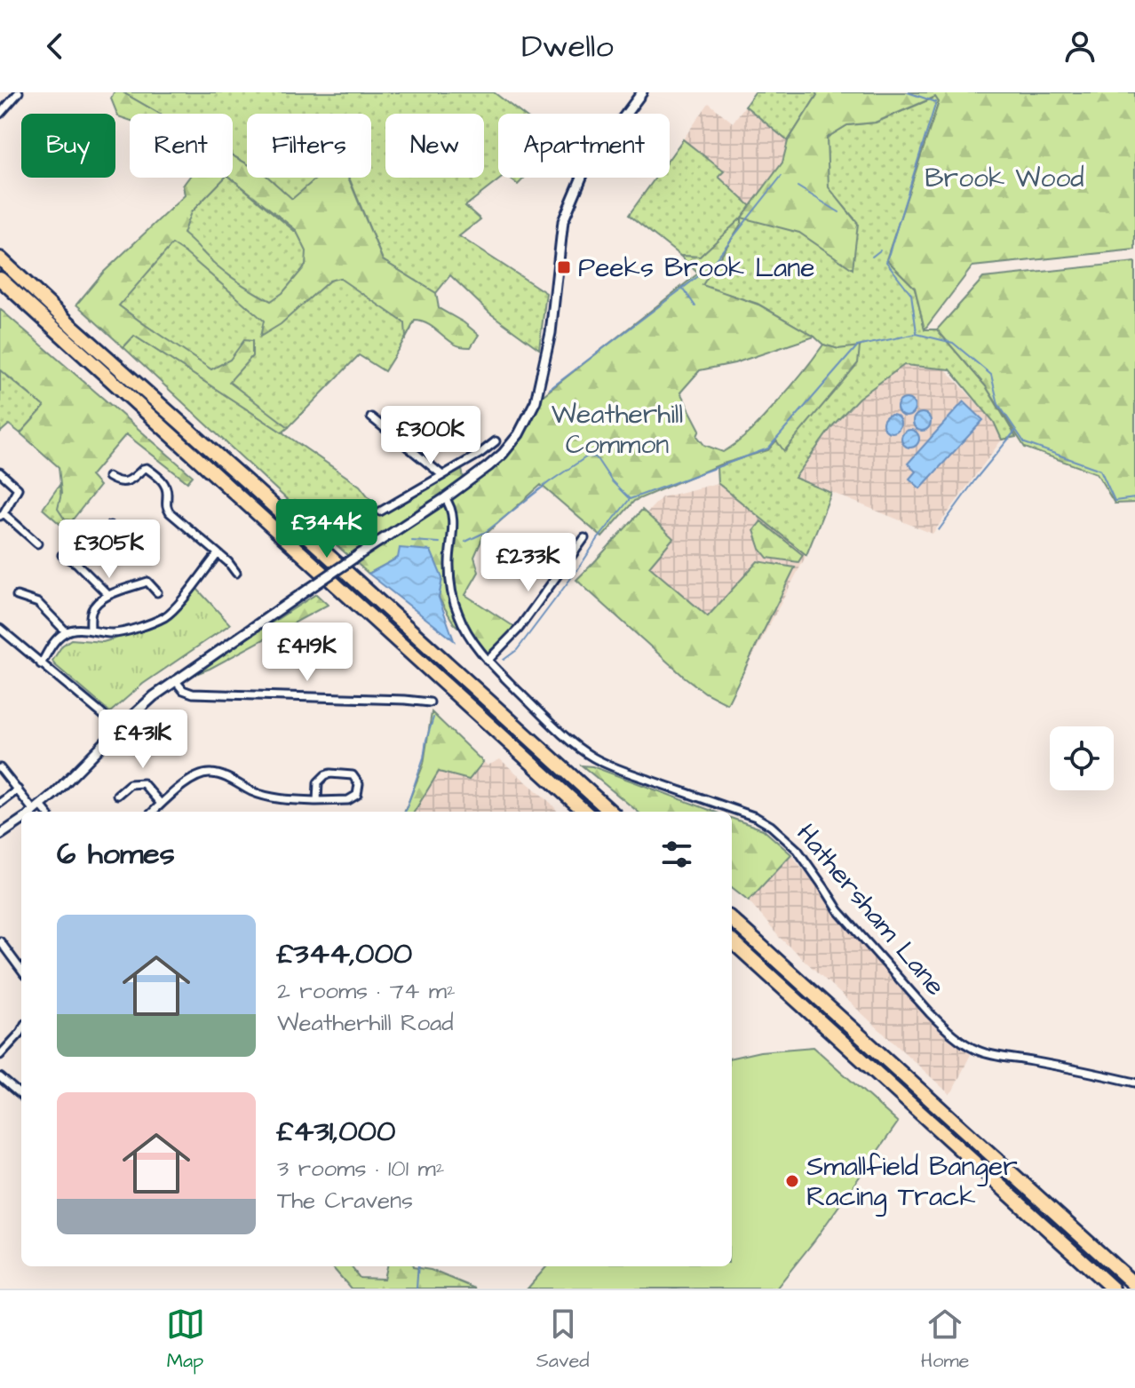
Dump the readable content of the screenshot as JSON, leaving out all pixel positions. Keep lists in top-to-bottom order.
{
  "streets": {
    "street": ["Hathersham Lane"]
  },
  "parks": ["Brook Wood", "Weatherhill Common"],
  "places": {
    "transit": ["Peeks Brook Lane"],
    "other": ["Smallfield Banger Racing Track"]
  },
  "page": {
    "header": "Dwello",
    "chip": [
      "Buy",
      "Rent",
      "Filters",
      "New",
      "Apartment"
    ],
    "price": [
      "£300K",
      "£344K",
      "£305K",
      "£233K",
      "£419K",
      "£431K"
    ],
    "heading": "6 homes",
    "list": [
      {
        "name": "£344,000",
        "note": "2 rooms · 74 m² · Weatherhill Road"
      },
      {
        "name": "£431,000",
        "note": "3 rooms · 101 m² · The Cravens"
      }
    ],
    "tabs": ["Map", "Saved", "Home"]
  }
}
